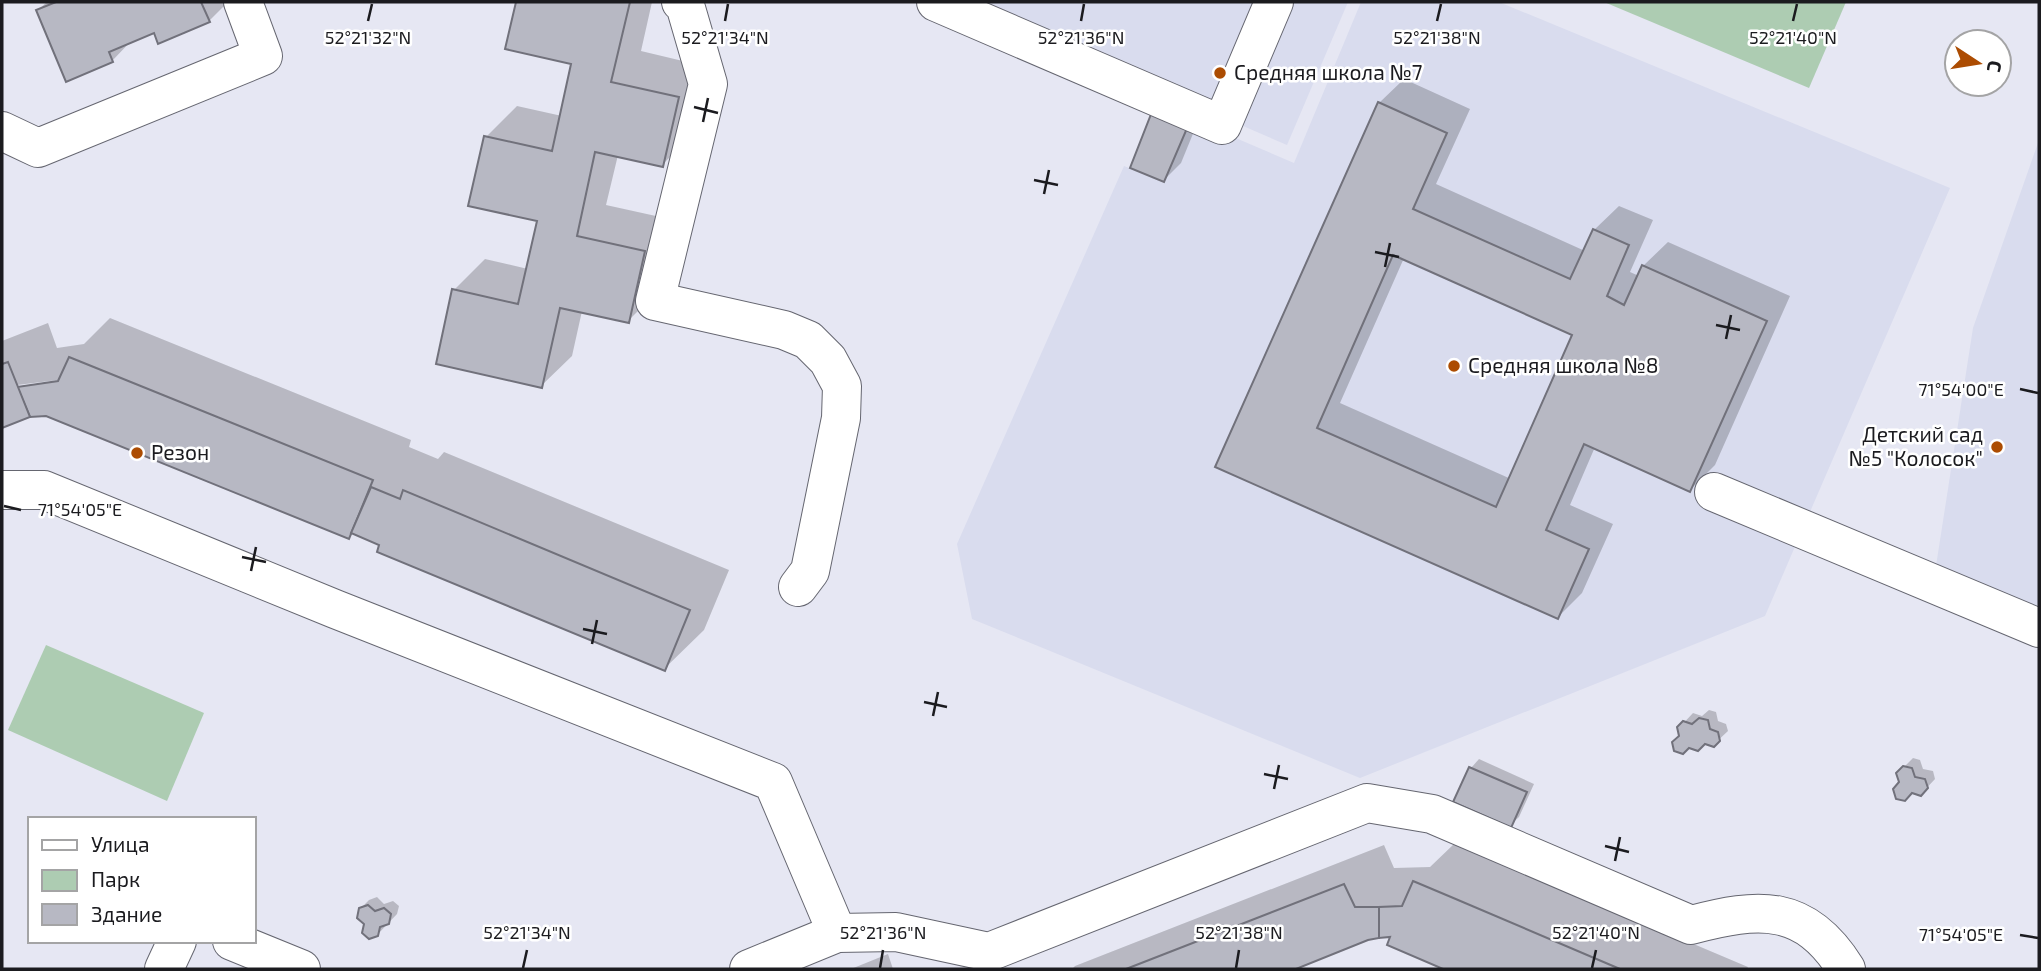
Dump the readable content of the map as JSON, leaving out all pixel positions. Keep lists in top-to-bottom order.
{
  "places": [
    "Средняя школа №7",
    "Средняя школа №8",
    "Детский сад №5 \"Колосок\"",
    "Резон"
  ],
  "legend": ["Улица", "Парк", "Здание"],
  "north": "right",
  "coordinates": [
    "52°21'32\"N",
    "52°21'34\"N",
    "52°21'36\"N",
    "52°21'38\"N",
    "52°21'40\"N",
    "71°54'00\"E",
    "71°54'05\"E"
  ]
}
